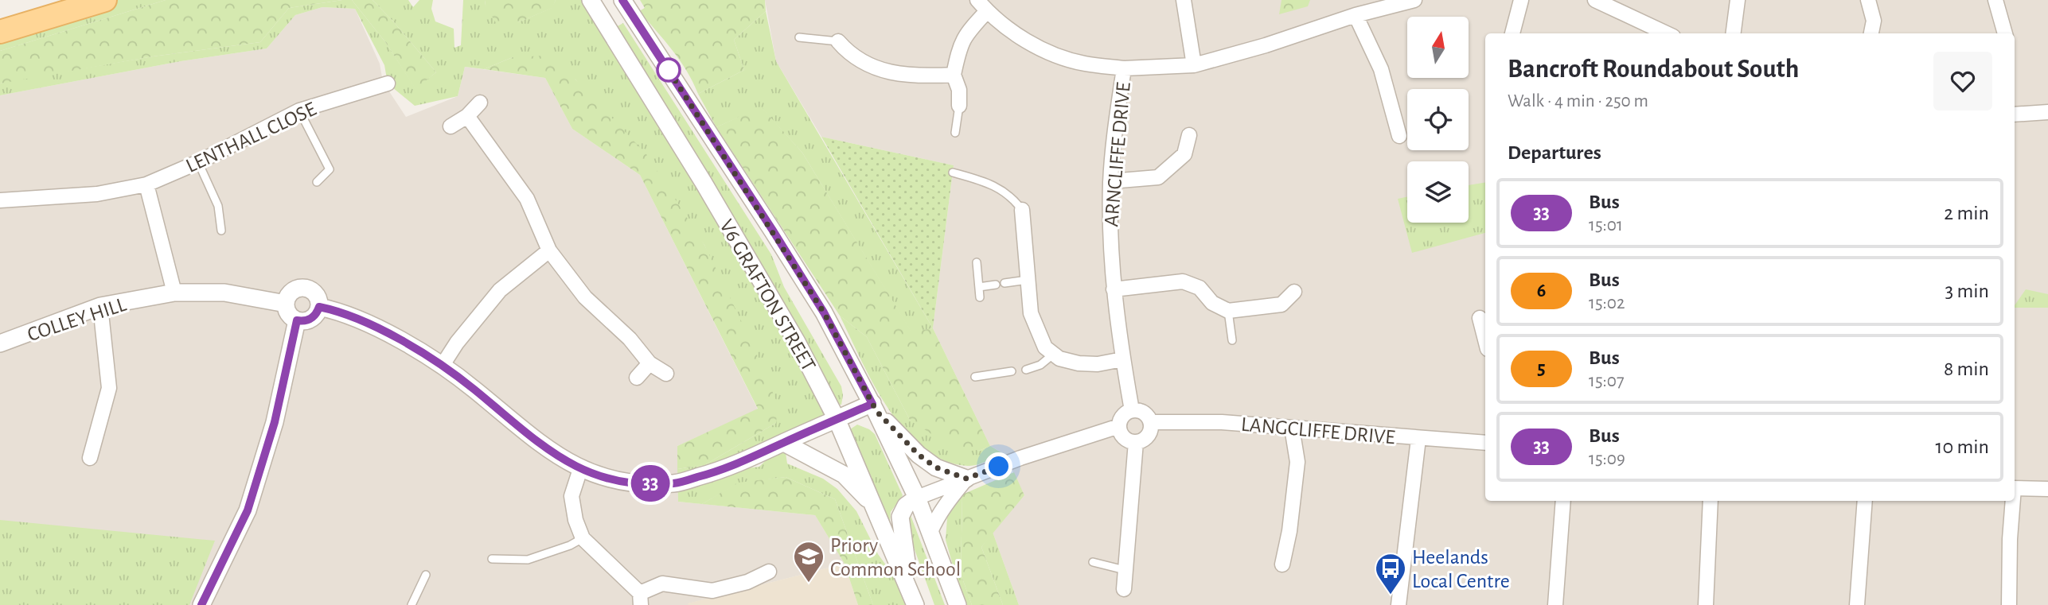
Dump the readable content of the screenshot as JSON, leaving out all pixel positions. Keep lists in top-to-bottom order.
{
  "streets": {
    "street": [
      "LENTHALL CLOSE",
      "ARNCLIFFE DRIVE",
      "V6 GRAFTON STREET",
      "COLLEY HILL",
      "LANGCLIFFE DRIVE"
    ]
  },
  "crossings": [
    ["ARNCLIFFE DRIVE", "LANGCLIFFE DRIVE"]
  ],
  "places": {
    "school or university": ["Priory Common School"],
    "bus stop": ["Heelands Local Centre"]
  },
  "lines": ["bus line 33"],
  "north": "top",
  "page": {
    "on_map": "33",
    "heading": [
      ["Bancroft Roundabout South", "Walk · 4 min · 250 m"],
      "Departures"
    ],
    "list": [
      {
        "mark": "33",
        "name": "Bus",
        "note": "15:01",
        "value": "2 min"
      },
      {
        "mark": "6",
        "name": "Bus",
        "note": "15:02",
        "value": "3 min"
      },
      {
        "mark": "5",
        "name": "Bus",
        "note": "15:07",
        "value": "8 min"
      },
      {
        "mark": "33",
        "name": "Bus",
        "note": "15:09",
        "value": "10 min"
      }
    ]
  }
}
